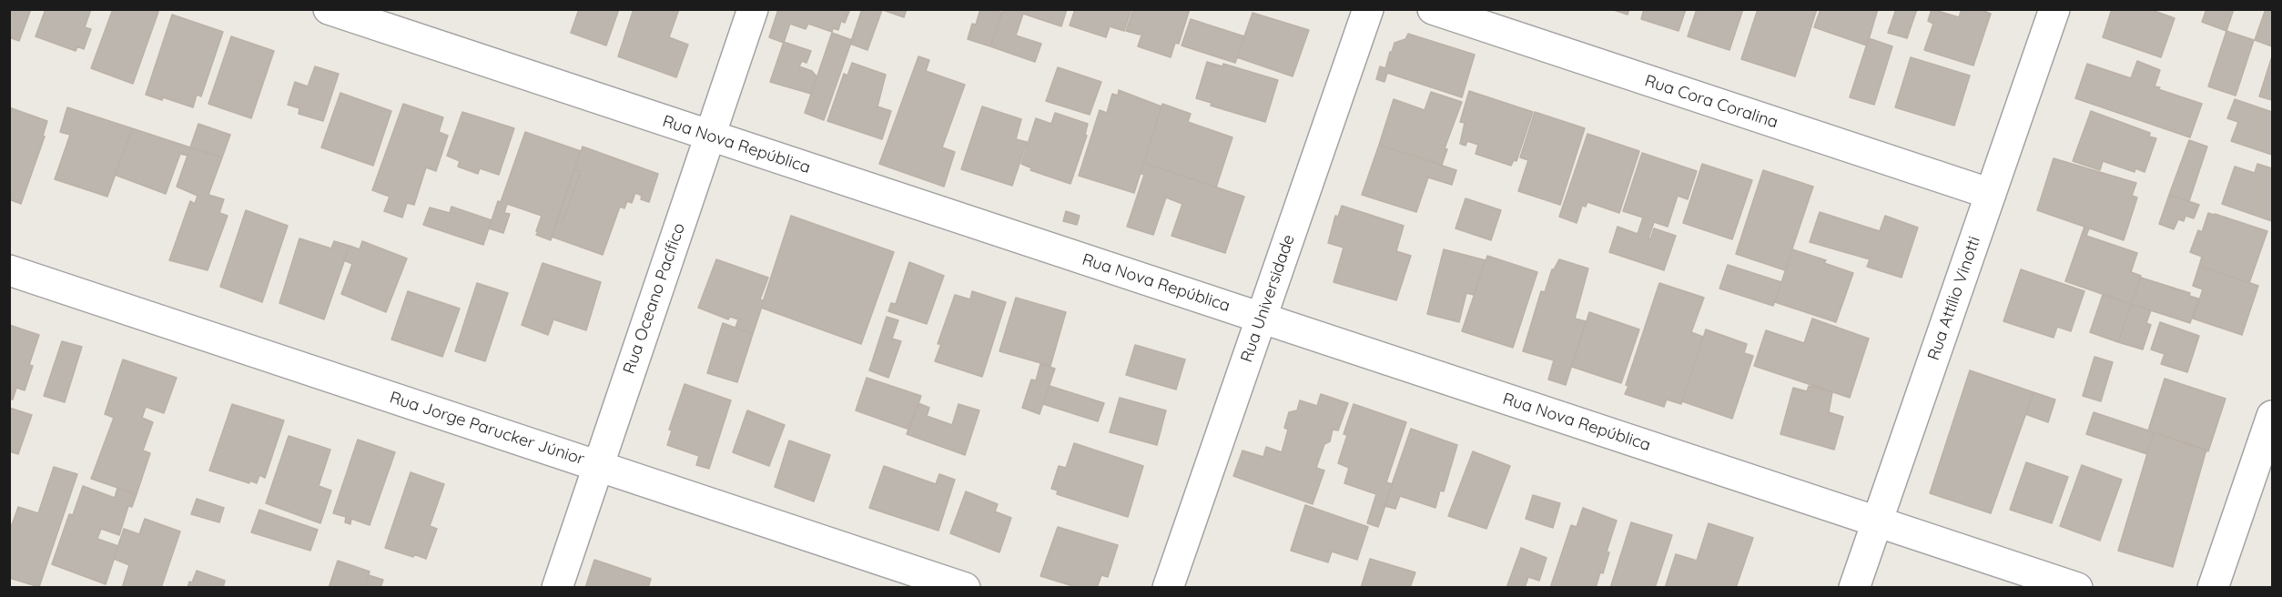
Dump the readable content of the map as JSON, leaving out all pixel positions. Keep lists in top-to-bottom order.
{
  "streets": {
    "street": [
      "Rua Cora Coralina",
      "Rua Nova República",
      "Rua Oceano Pacífico",
      "Rua Universidade",
      "Rua Attílio Vinotti",
      "Rua Jorge Parucker Júnior"
    ]
  },
  "crossings": [
    ["Rua Cora Coralina", "Rua Attílio Vinotti"],
    ["Rua Nova República", "Rua Oceano Pacífico"],
    ["Rua Nova República", "Rua Universidade"],
    ["Rua Nova República", "Rua Attílio Vinotti"],
    ["Rua Oceano Pacífico", "Rua Jorge Parucker Júnior"]
  ]
}
